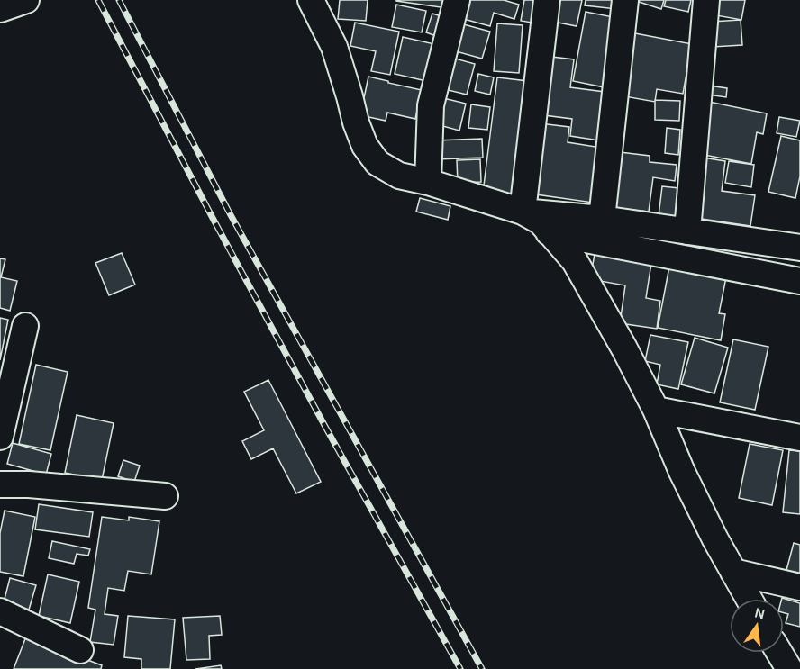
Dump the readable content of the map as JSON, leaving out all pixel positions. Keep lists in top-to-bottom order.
{
  "north": "top"
}
